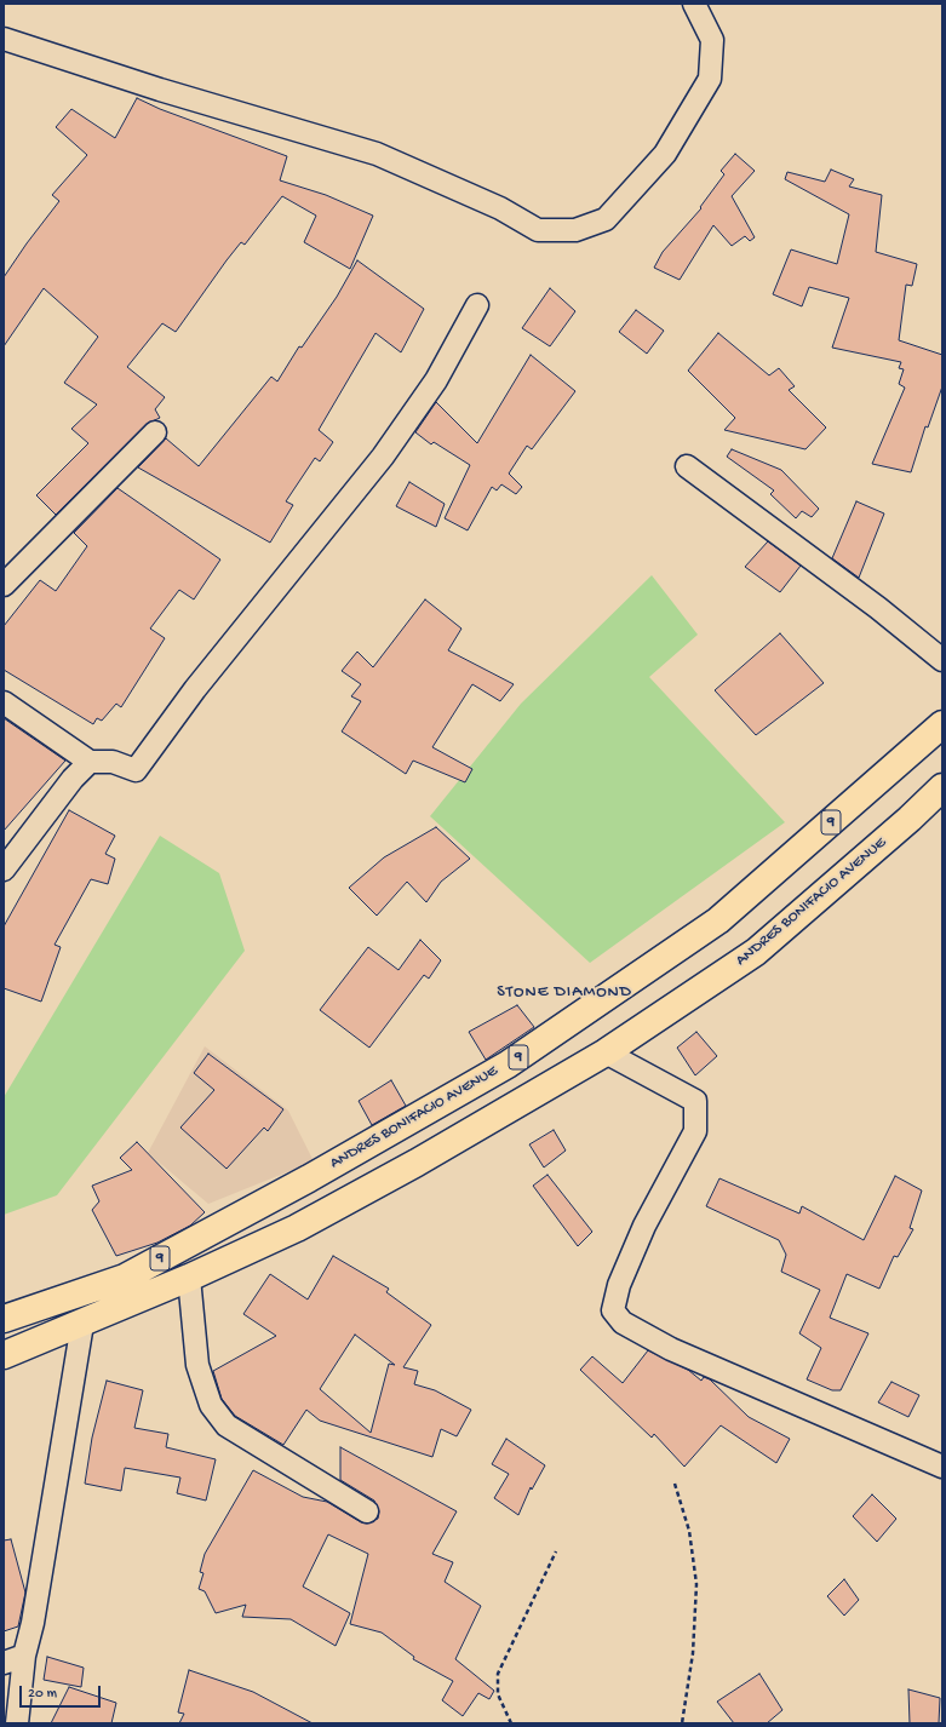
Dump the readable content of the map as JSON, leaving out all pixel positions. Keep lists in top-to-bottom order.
{
  "streets": {
    "highway": ["9", "ANDRES BONIFACIO AVENUE"]
  },
  "districts": ["STONE DIAMOND"],
  "scale_bar": "20 m"
}
